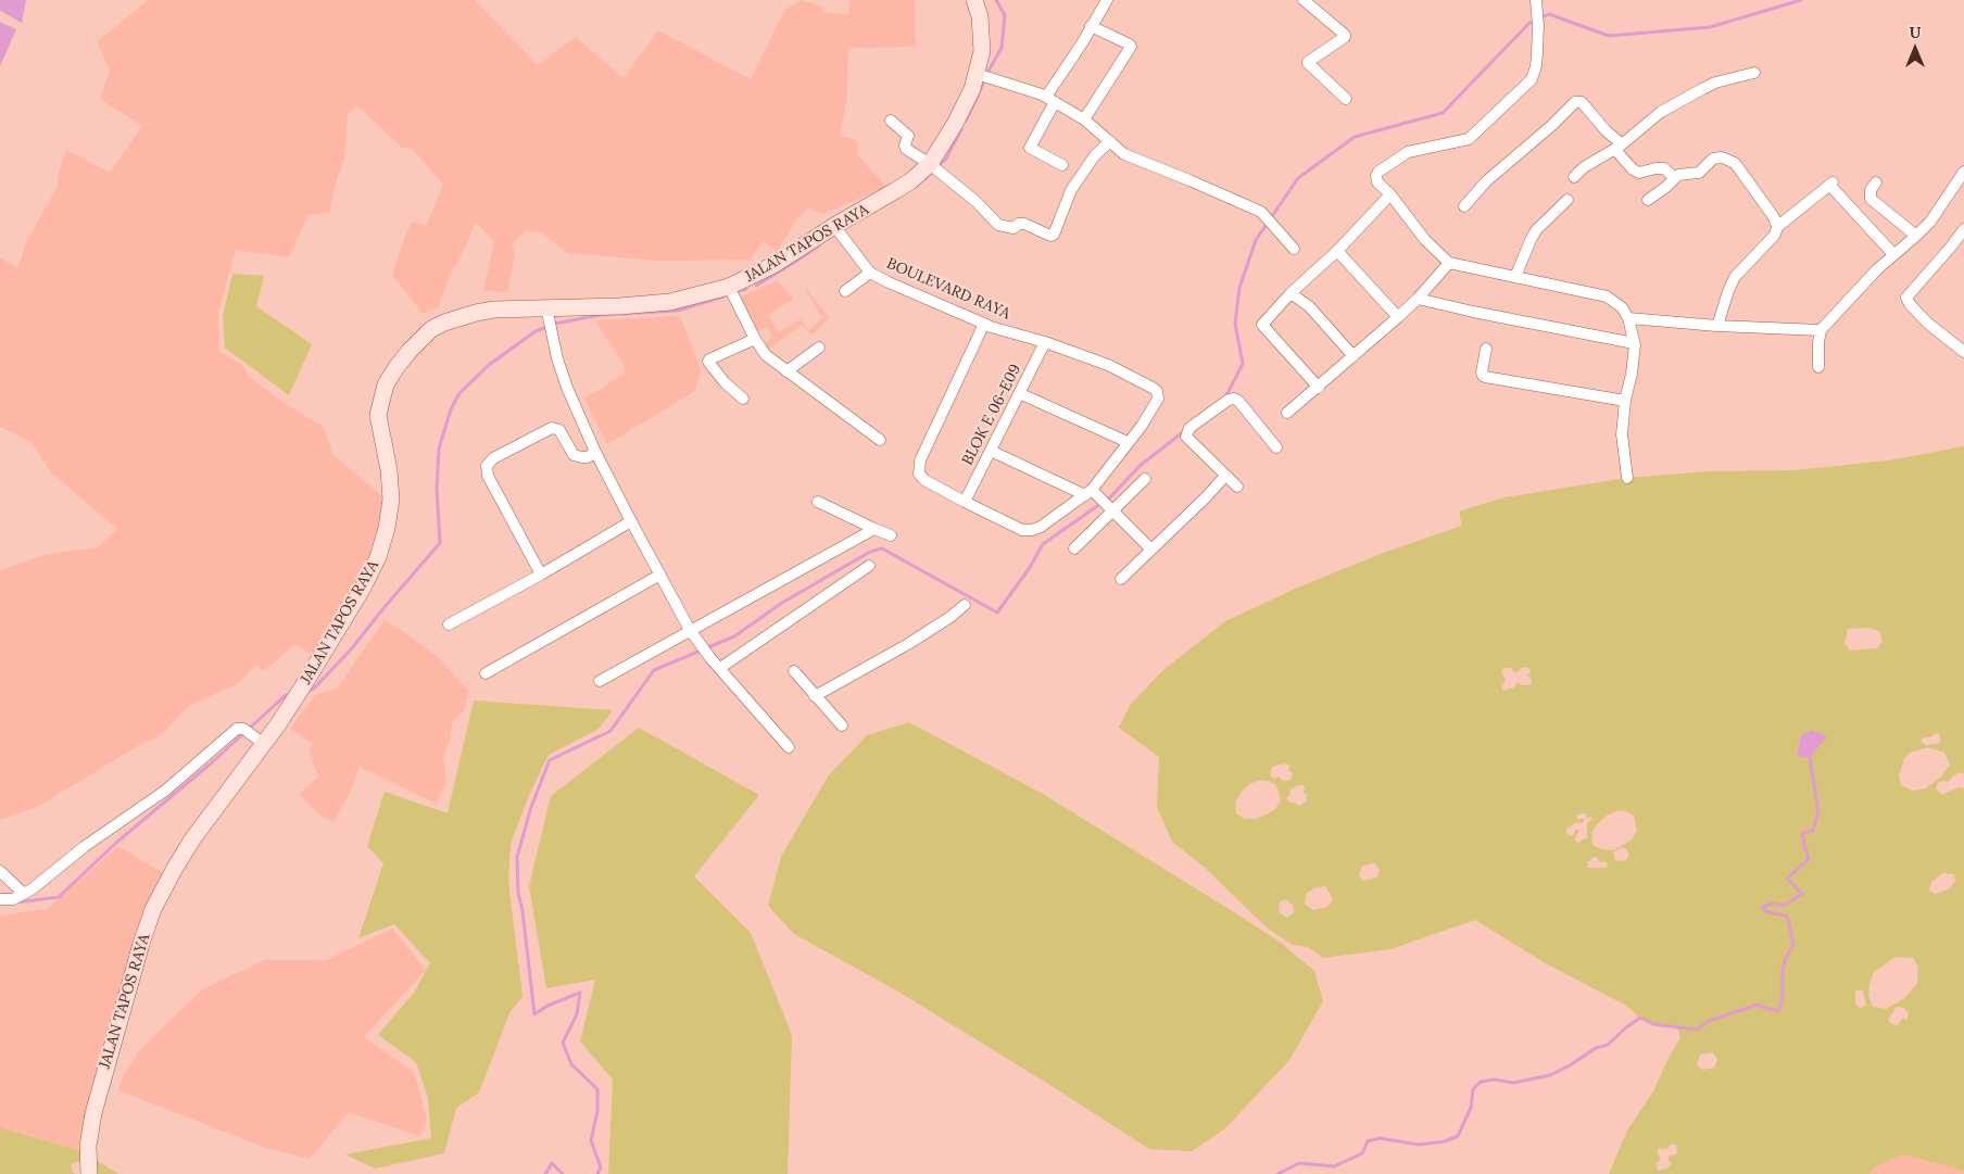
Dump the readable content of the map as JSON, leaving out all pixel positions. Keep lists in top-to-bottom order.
{
  "streets": {
    "main road": ["JALAN TAPOS RAYA"],
    "street": ["BOULEVARD RAYA", "BLOK E 06-E09"]
  },
  "crossings": [
    ["BOULEVARD RAYA", "BLOK E 06-E09"]
  ],
  "north": "top"
}
